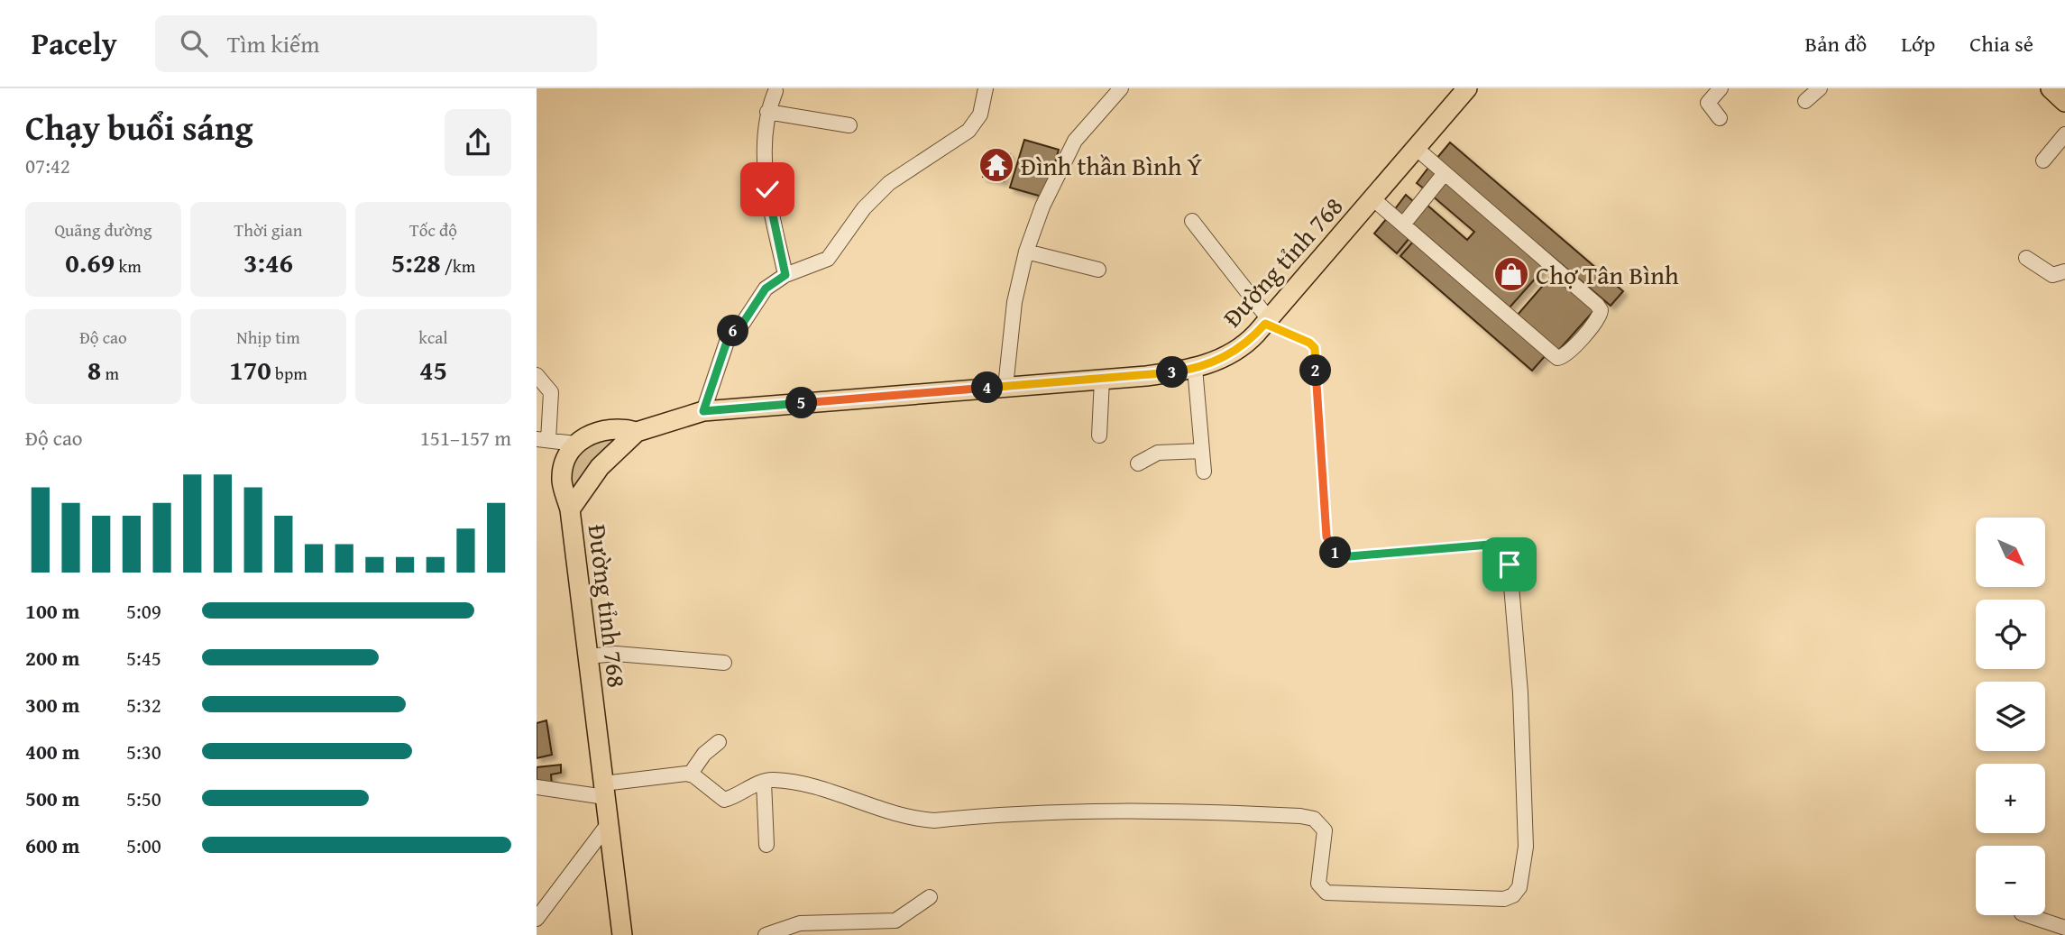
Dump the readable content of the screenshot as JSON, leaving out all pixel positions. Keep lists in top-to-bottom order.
{
  "streets": {
    "main road": ["Đường tỉnh 768"]
  },
  "places": {
    "temple": ["Đình thần Bình Ý"],
    "shop": ["Chợ Tân Bình"]
  },
  "north": "bottom right",
  "page": {
    "header": "Pacely",
    "search": "Tìm kiếm",
    "nav": ["Bản đồ", "Lớp", "Chia sẻ"],
    "heading": ["Chạy buổi sáng", "07:42"],
    "stats": [
      ["Quãng đường", "0.69 km"],
      ["Thời gian", "3:46"],
      ["Tốc độ", "5:28 /km"],
      ["Độ cao", "8 m"],
      ["Nhịp tim", "170 bpm"],
      ["kcal", "45"]
    ],
    "pins": [
      "6",
      "2",
      "3",
      "4",
      "5",
      "1"
    ],
    "chart": ["Độ cao", "151–157 m"],
    "map_buttons": ["+", "−"],
    "list": [
      {
        "name": "100 m",
        "note": "5:09"
      },
      {
        "name": "200 m",
        "note": "5:45"
      },
      {
        "name": "300 m",
        "note": "5:32"
      },
      {
        "name": "400 m",
        "note": "5:30"
      },
      {
        "name": "500 m",
        "note": "5:50"
      },
      {
        "name": "600 m",
        "note": "5:00"
      }
    ]
  }
}
